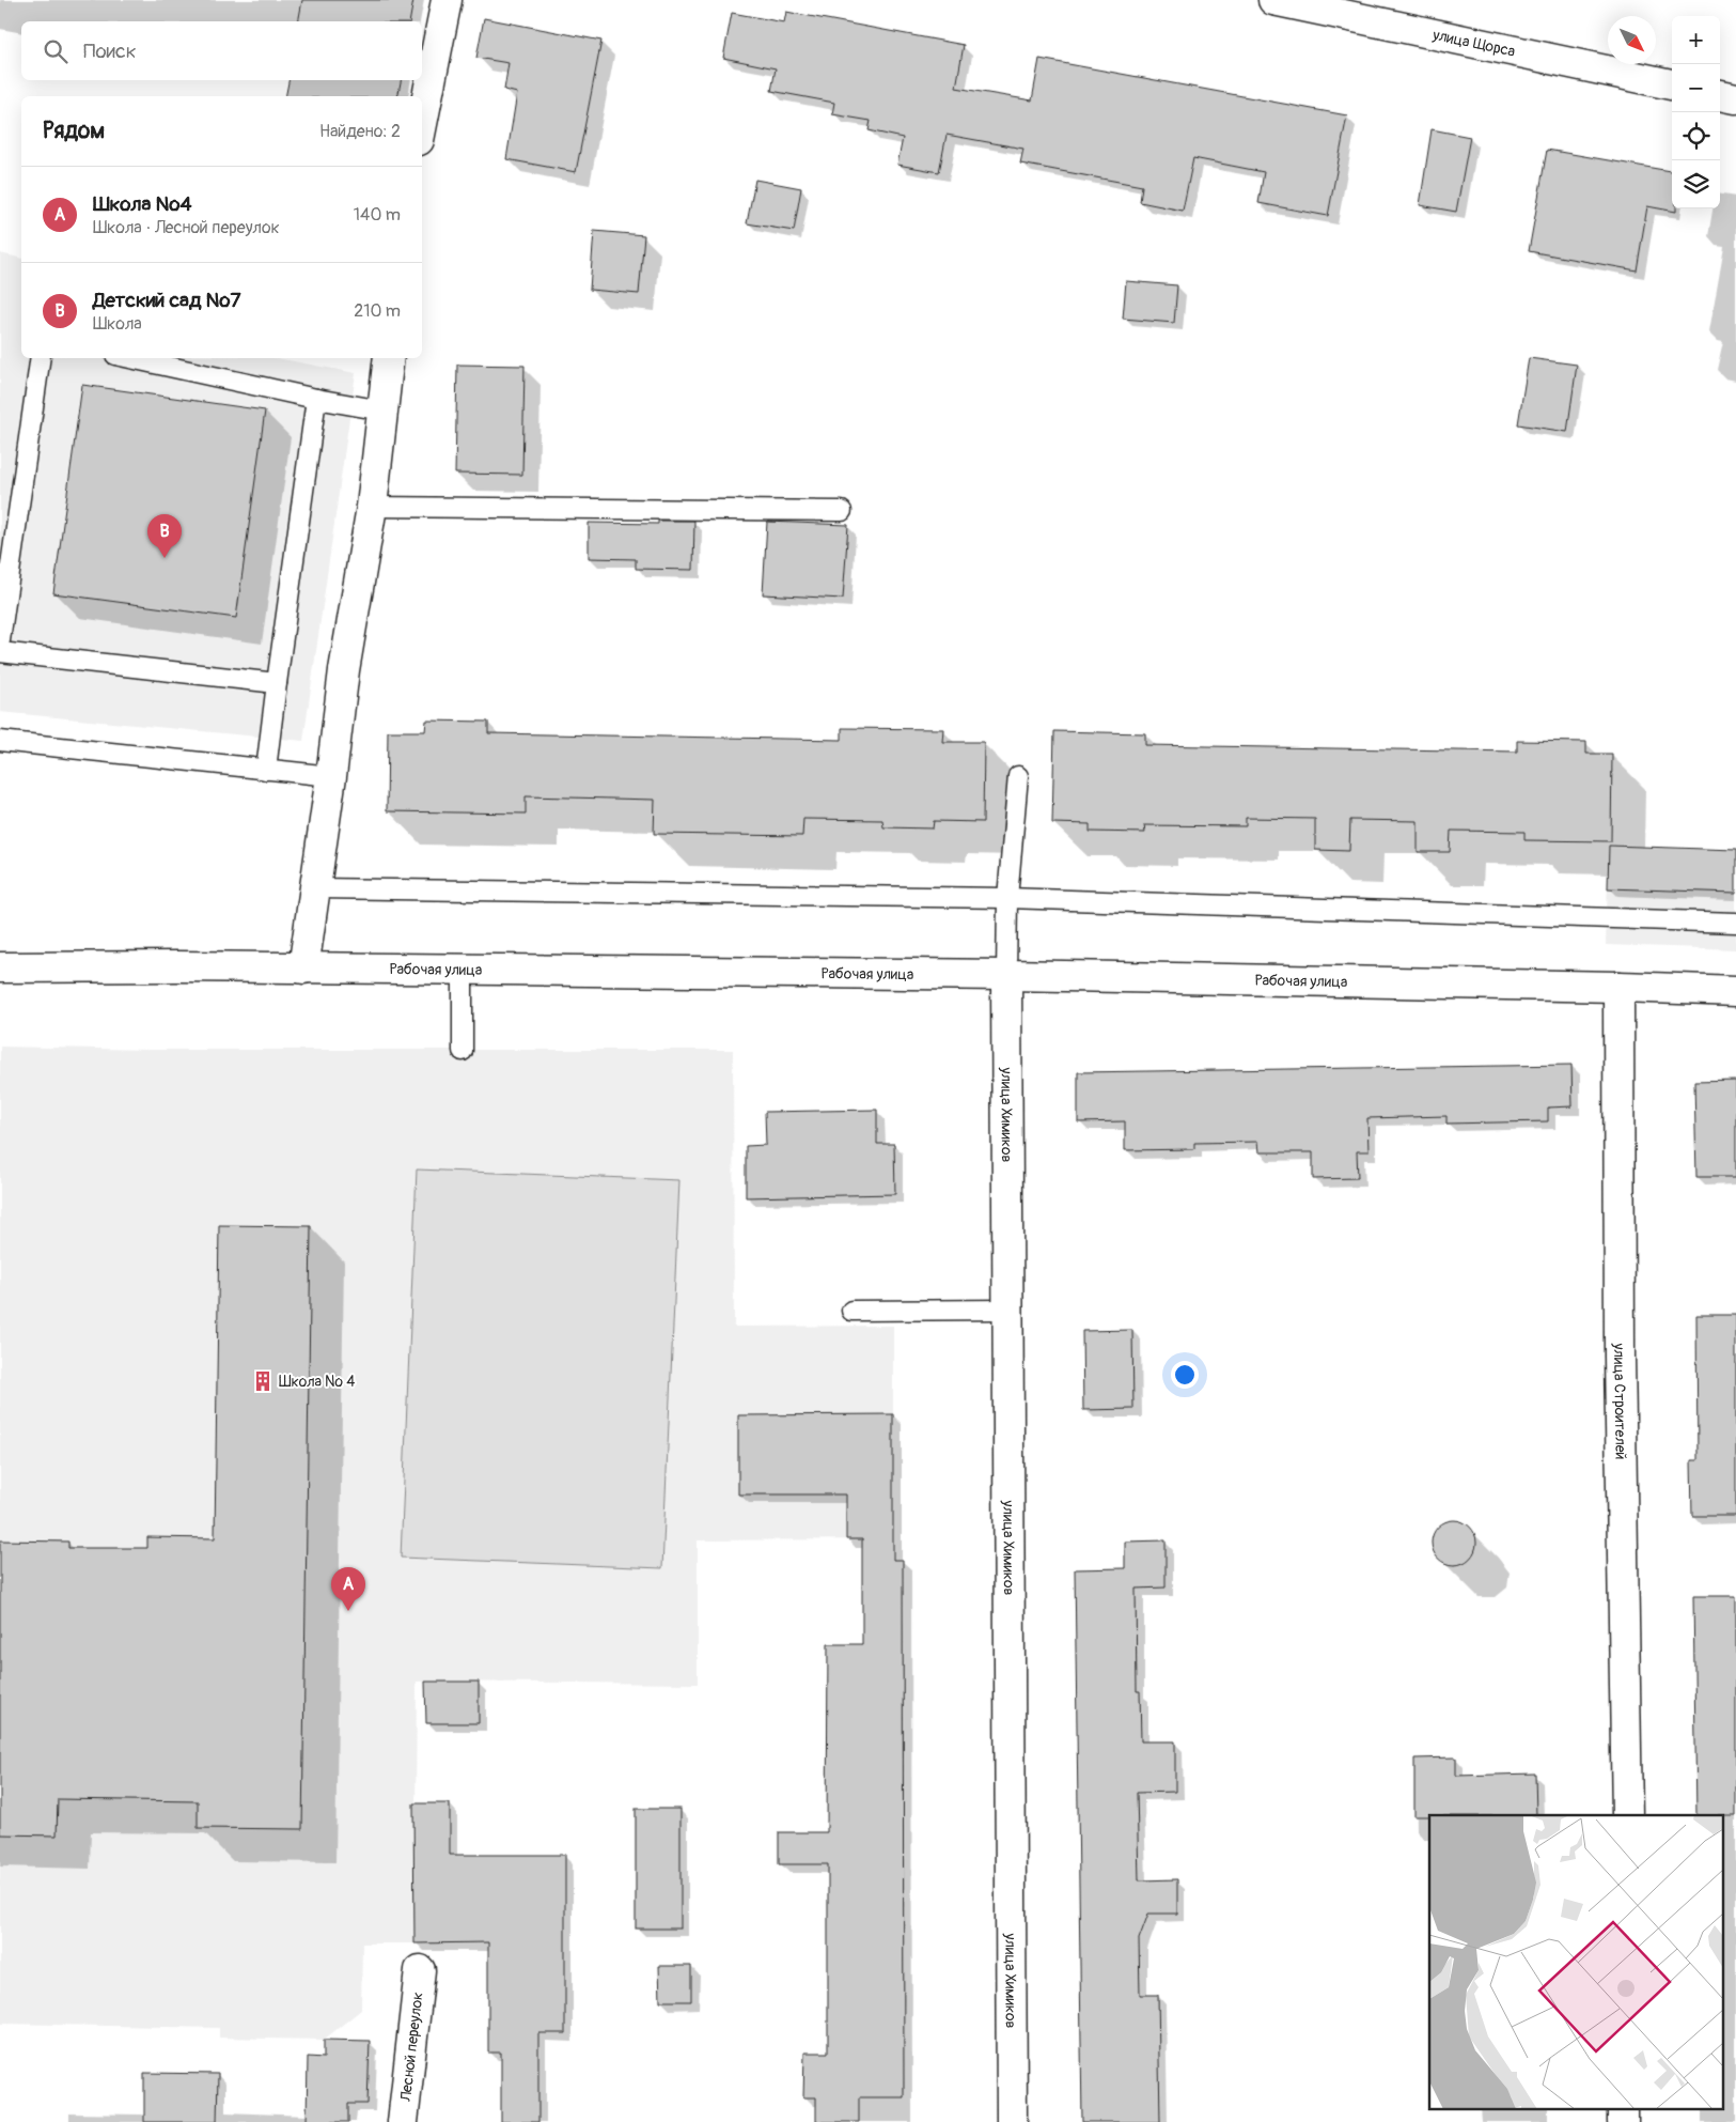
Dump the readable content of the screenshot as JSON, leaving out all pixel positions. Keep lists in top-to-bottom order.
{
  "streets": {
    "street": [
      "улица Щорса",
      "Рабочая улица",
      "улица Химиков",
      "улица Строителей",
      "Лесной переулок"
    ]
  },
  "crossings": [
    ["Рабочая улица", "улица Химиков"],
    ["Рабочая улица", "улица Строителей"]
  ],
  "places": {
    "building": ["Школа № 4"]
  },
  "north": "bottom right",
  "page": {
    "map_buttons": ["+", "−"],
    "search": "Поиск",
    "heading": ["Рядом", "Найдено: 2"],
    "list": [
      {
        "mark": "A",
        "name": "Школа №4",
        "note": "Школа · Лесной переулок",
        "value": "140 m"
      },
      {
        "mark": "B",
        "name": "Детский сад №7",
        "note": "Школа",
        "value": "210 m"
      }
    ],
    "pins": ["B", "A"]
  }
}
